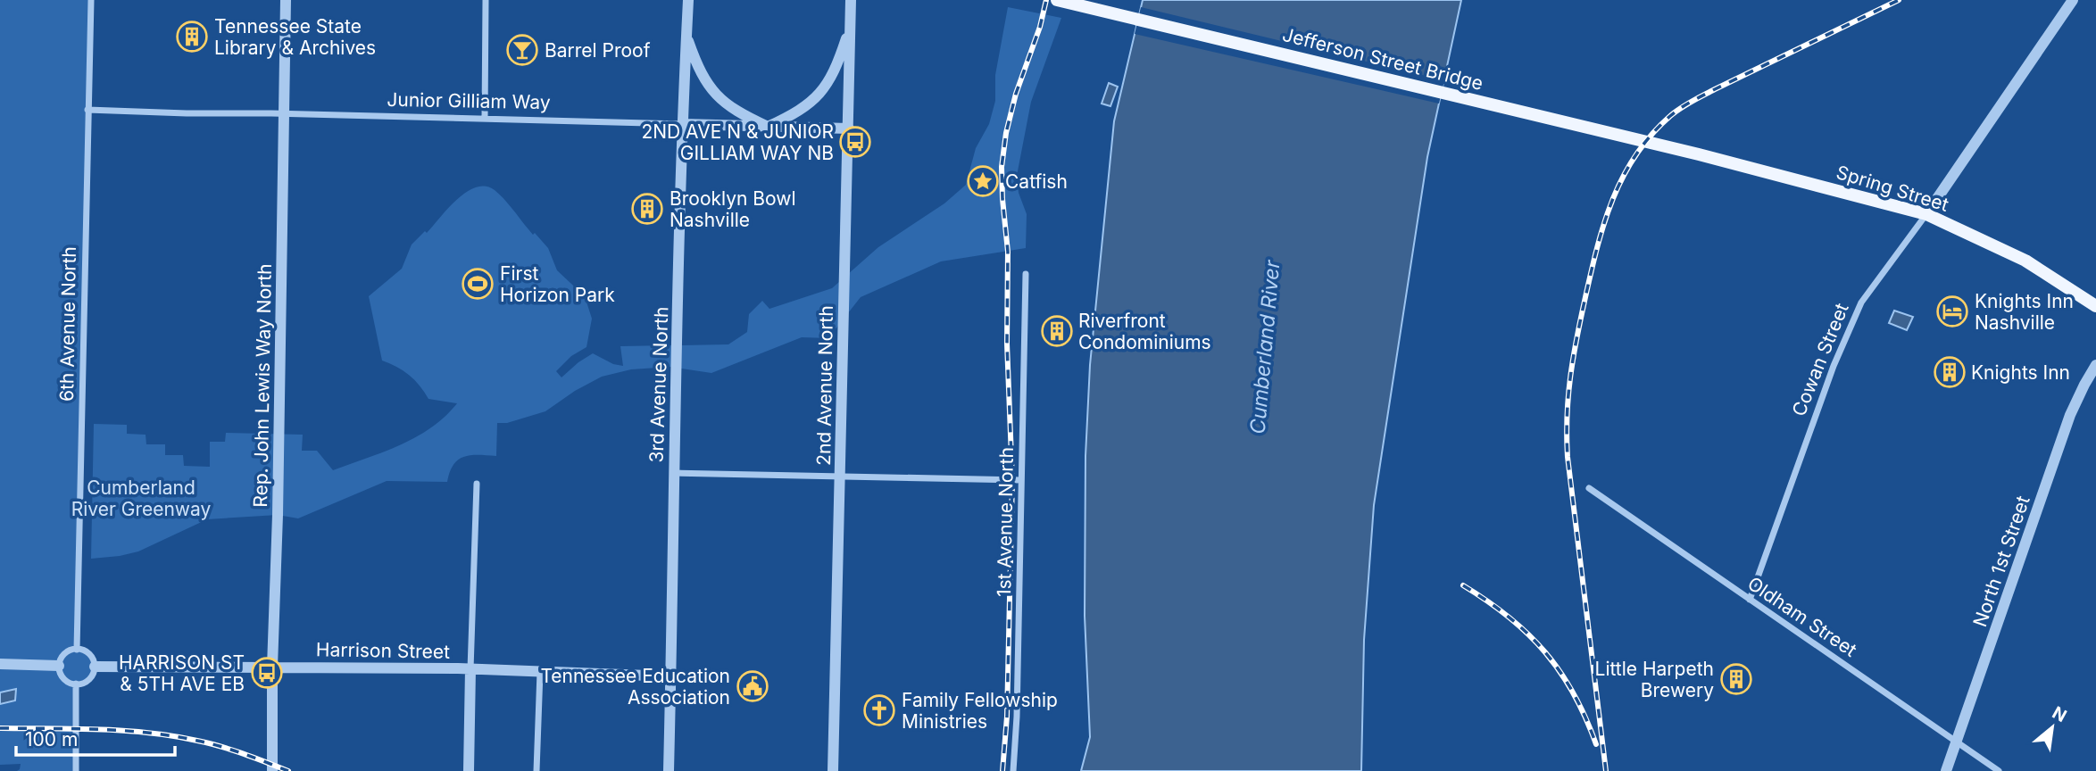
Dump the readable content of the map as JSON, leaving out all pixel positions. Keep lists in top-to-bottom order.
{
  "streets": {
    "main road": ["Jefferson Street Bridge", "Spring Street"],
    "street": [
      "Junior Gilliam Way",
      "6th Avenue North",
      "Cowan Street",
      "3rd Avenue North",
      "Rep. John Lewis Way North",
      "2nd Avenue North",
      "1st Avenue North",
      "North 1st Street",
      "Oldham Street",
      "Harrison Street"
    ]
  },
  "crossings": [
    ["Jefferson Street Bridge", "Spring Street"],
    ["Junior Gilliam Way", "6th Avenue North"],
    ["Junior Gilliam Way", "3rd Avenue North"],
    ["Junior Gilliam Way", "Rep. John Lewis Way North"],
    ["Junior Gilliam Way", "2nd Avenue North"],
    ["Spring Street", "Cowan Street"],
    ["6th Avenue North", "Harrison Street"],
    ["Cowan Street", "Oldham Street"],
    ["3rd Avenue North", "Harrison Street"],
    ["Rep. John Lewis Way North", "Harrison Street"],
    ["North 1st Street", "Oldham Street"]
  ],
  "water": ["Cumberland River"],
  "parks": ["Cumberland River Greenway"],
  "places": {
    "building": [
      "Tennessee State Library & Archives",
      "Brooklyn Bowl Nashville",
      "Riverfront Condominiums",
      "Knights Inn",
      "Little Harpeth Brewery"
    ],
    "bar": ["Barrel Proof"],
    "bus stop": ["2ND AVE N & JUNIOR GILLIAM WAY NB", "HARRISON ST & 5TH AVE EB"],
    "place": ["Catfish"],
    "sports": ["First Horizon Park"],
    "hotel": ["Knights Inn Nashville"],
    "public building": ["Tennessee Education Association"],
    "church": ["Family Fellowship Ministries"]
  },
  "scale_bar": "100 m",
  "north": "top right"
}
